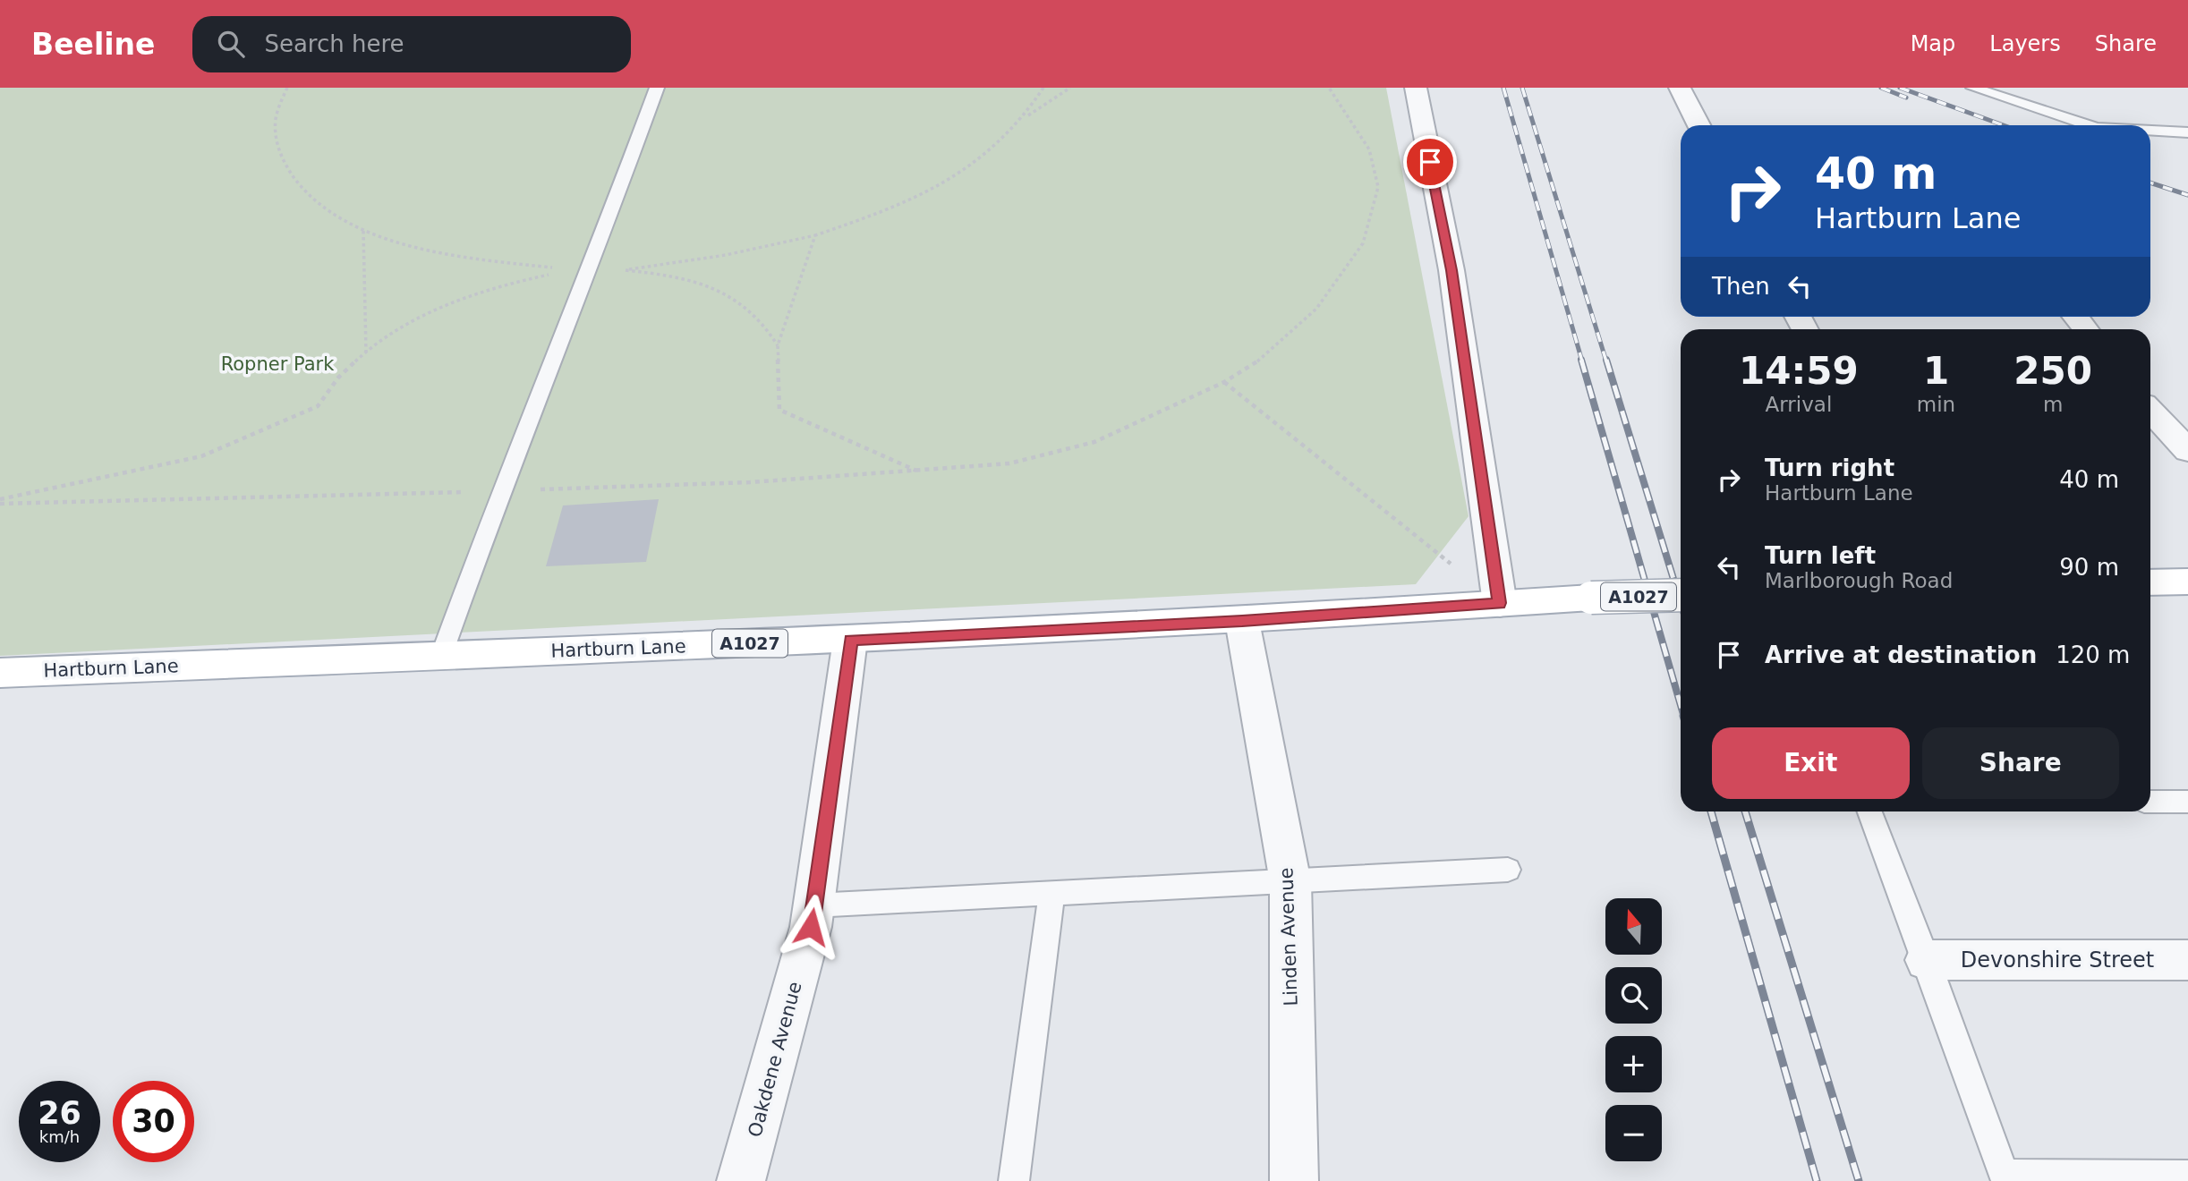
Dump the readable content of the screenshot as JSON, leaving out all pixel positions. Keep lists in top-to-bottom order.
{
  "streets": {
    "main road": ["A1027", "Hartburn Lane"],
    "street": ["Linden Avenue", "Devonshire Street", "Oakdene Avenue"]
  },
  "crossings": [
    ["Hartburn Lane", "Linden Avenue"],
    ["Hartburn Lane", "Oakdene Avenue"]
  ],
  "parks": ["Ropner Park"],
  "north": "top",
  "page": {
    "header": "Beeline",
    "search": "Search here",
    "nav": ["Map", "Layers", "Share"],
    "turn": ["40 m", "Hartburn Lane"],
    "then": "Then",
    "eta": [
      "14:59",
      "Arrival",
      "1",
      "min",
      "250",
      "m"
    ],
    "list": [
      {
        "name": "Turn right",
        "note": "Hartburn Lane",
        "value": "40 m"
      },
      {
        "name": "Turn left",
        "note": "Marlborough Road",
        "value": "90 m"
      },
      {
        "name": "Arrive at destination",
        "value": "120 m"
      }
    ],
    "buttons": ["Exit", "Share"],
    "map_buttons": ["+", "−"],
    "speed": "26 km/h",
    "limit": "30"
  }
}
